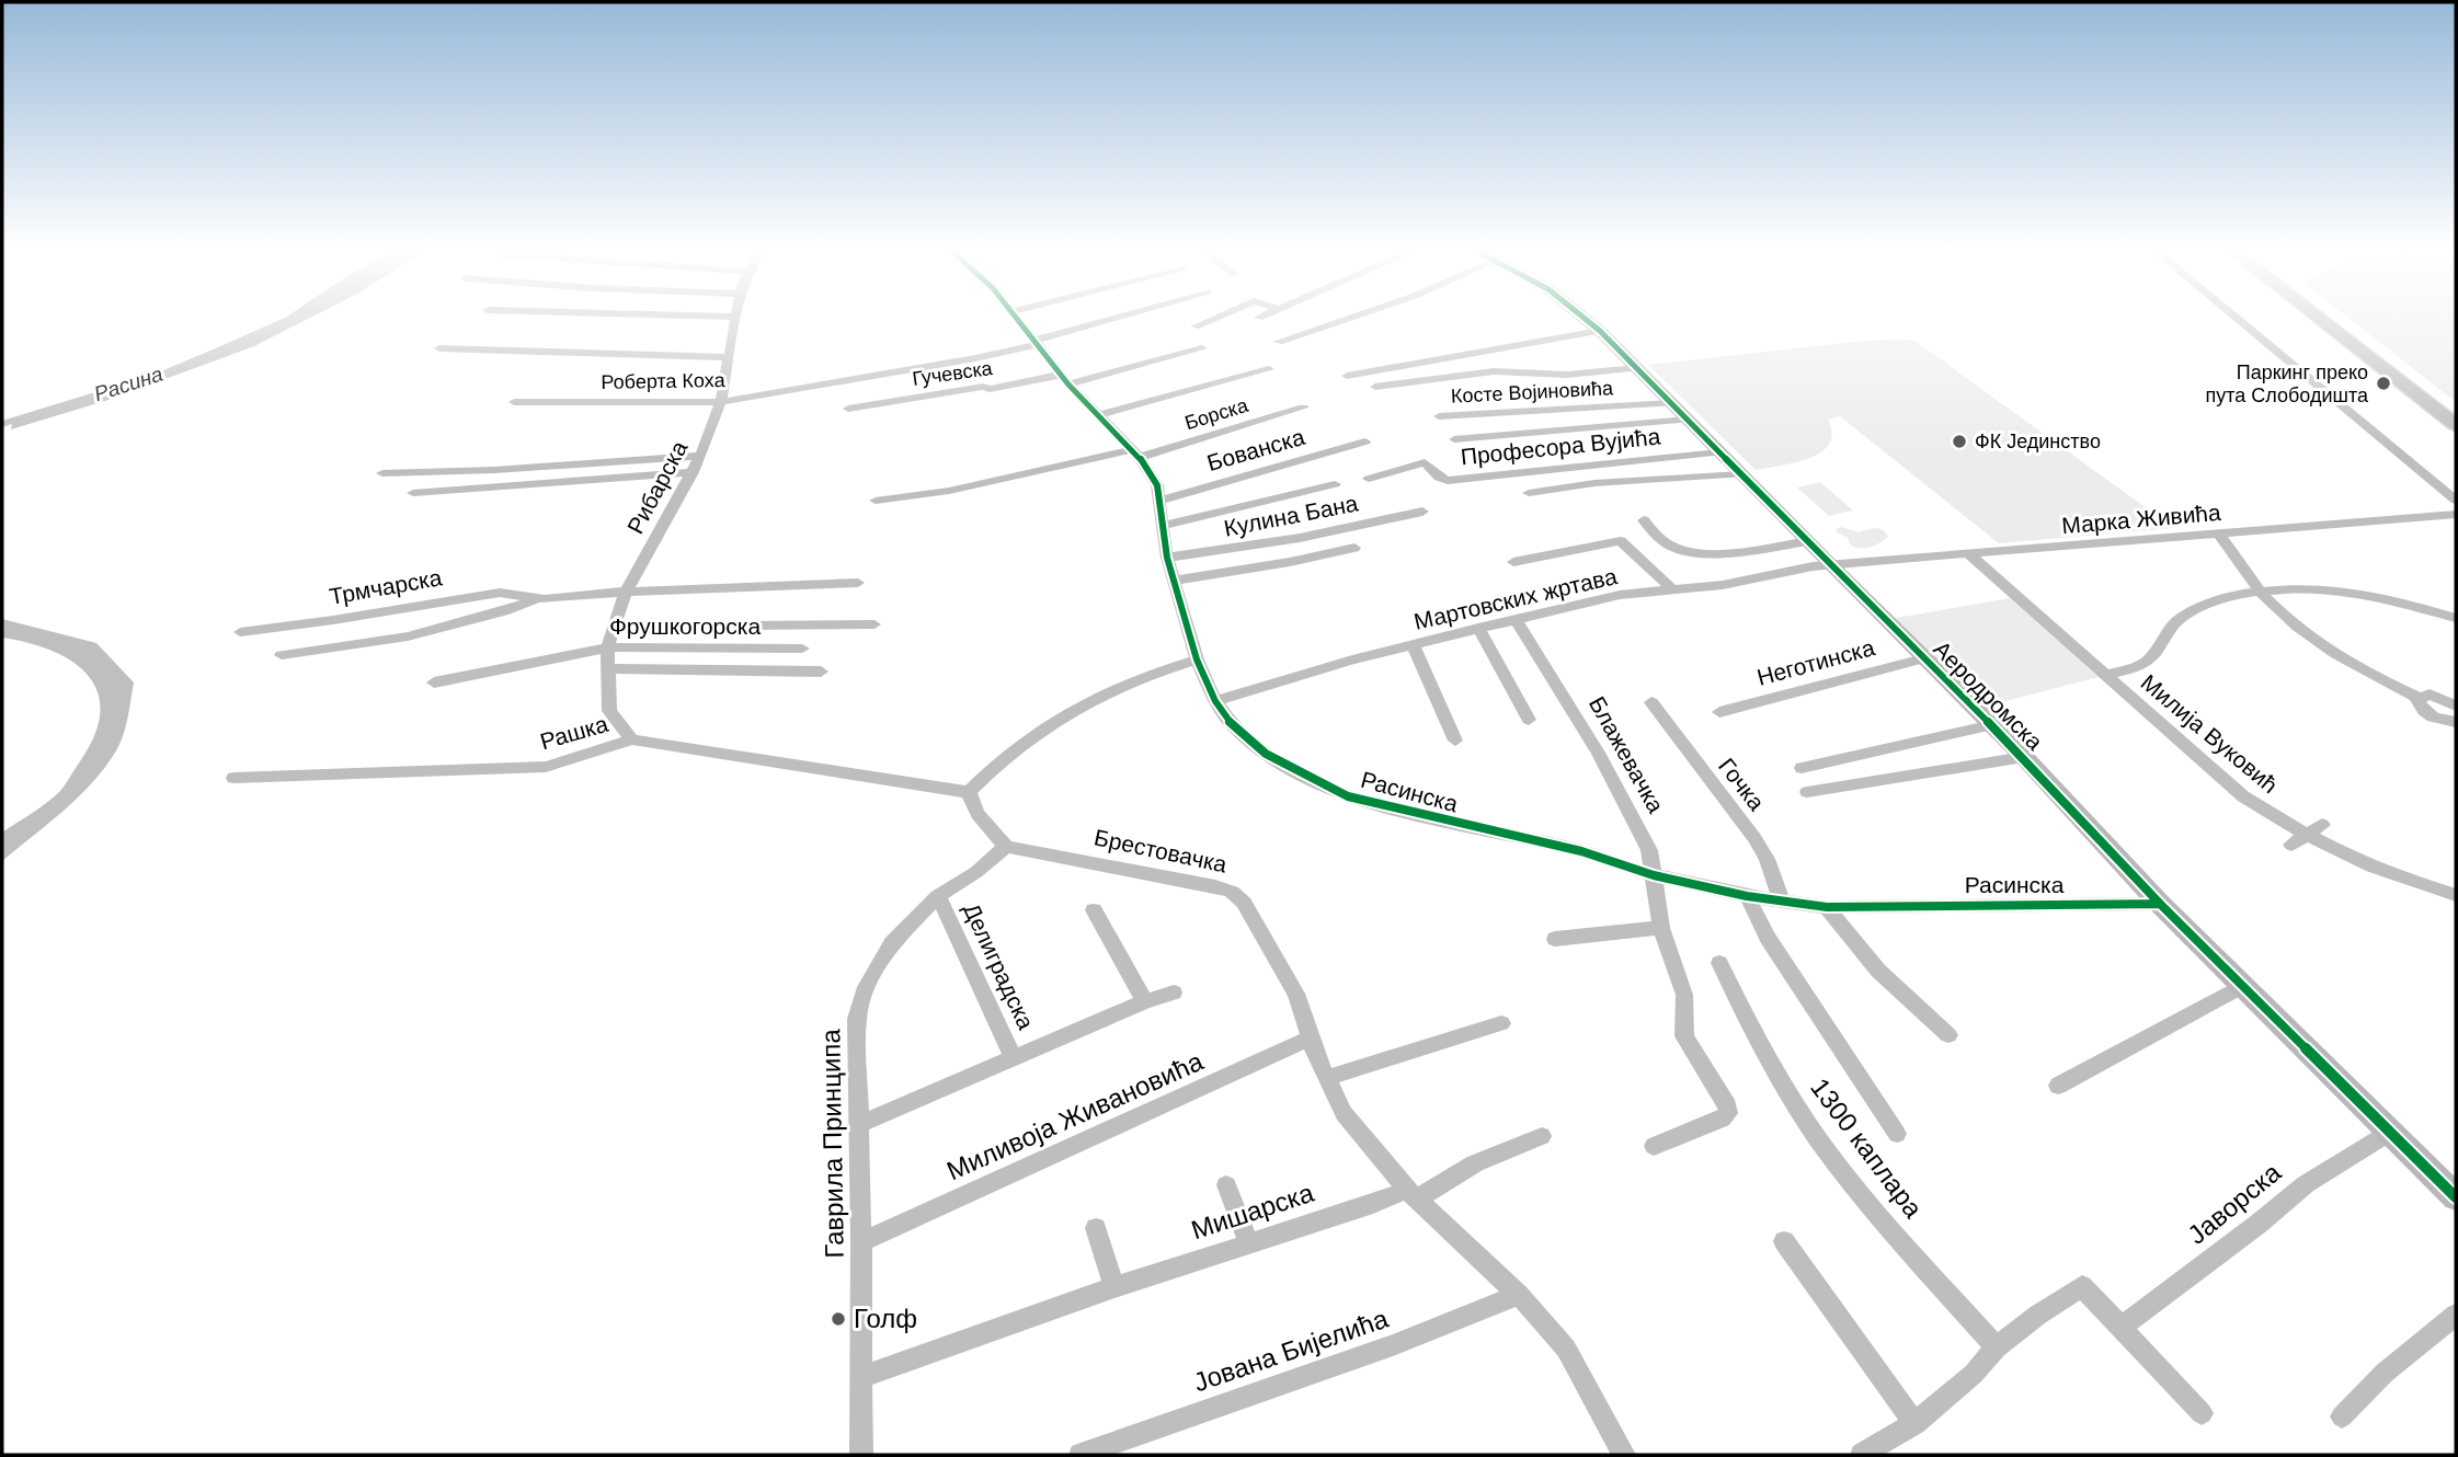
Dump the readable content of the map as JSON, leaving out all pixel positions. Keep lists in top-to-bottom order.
{
  "streets": {
    "street": [
      "Гучевска",
      "Роберта Коха",
      "Косте Војиновића",
      "Борска",
      "Професора Вујића",
      "Бованска",
      "Рибарска",
      "Кулина Бана",
      "Марка Живића",
      "Трмчарска",
      "Мартовских жртава",
      "Фрушкогорска",
      "Неготинска",
      "Аеродромска",
      "Рашка",
      "Милија Вуковић",
      "Блажевачка",
      "Гочка",
      "Расинска",
      "Брестовачка",
      "Делиградска",
      "Миливоја Живановића",
      "Гаврила Принципа",
      "1300 каплара",
      "Јаворска",
      "Мишарска",
      "Јована Бијелића"
    ]
  },
  "crossings": [
    ["Гучевска", "Расинска"],
    ["Роберта Коха", "Рибарска"],
    ["Роберта Коха", "Расинска"],
    ["Косте Војиновића", "Аеродромска"],
    ["Борска", "Расинска"],
    ["Професора Вујића", "Аеродромска"],
    ["Бованска", "Расинска"],
    ["Рибарска", "Трмчарска"],
    ["Рибарска", "Фрушкогорска"],
    ["Рибарска", "Рашка"],
    ["Кулина Бана", "Расинска"],
    ["Марка Живића", "Мартовских жртава"],
    ["Марка Живића", "Аеродромска"],
    ["Марка Живића", "Милија Вуковић"],
    ["Мартовских жртава", "Аеродромска"],
    ["Мартовских жртава", "Блажевачка"],
    ["Мартовских жртава", "Расинска"],
    ["Неготинска", "Аеродромска"],
    ["Аеродромска", "Расинска"],
    ["Аеродромска", "Јаворска"],
    ["Блажевачка", "Расинска"],
    ["Гочка", "Расинска"],
    ["Брестовачка", "Миливоја Живановића"],
    ["Брестовачка", "Гаврила Принципа"],
    ["Брестовачка", "Мишарска"],
    ["Брестовачка", "Јована Бијелића"],
    ["Делиградска", "Гаврила Принципа"],
    ["Миливоја Живановића", "Гаврила Принципа"],
    ["Гаврила Принципа", "Мишарска"]
  ],
  "water": ["Расина"],
  "places": ["Паркинг преко пута Слободишта", "ФК Јединство", "Голф"]
}
